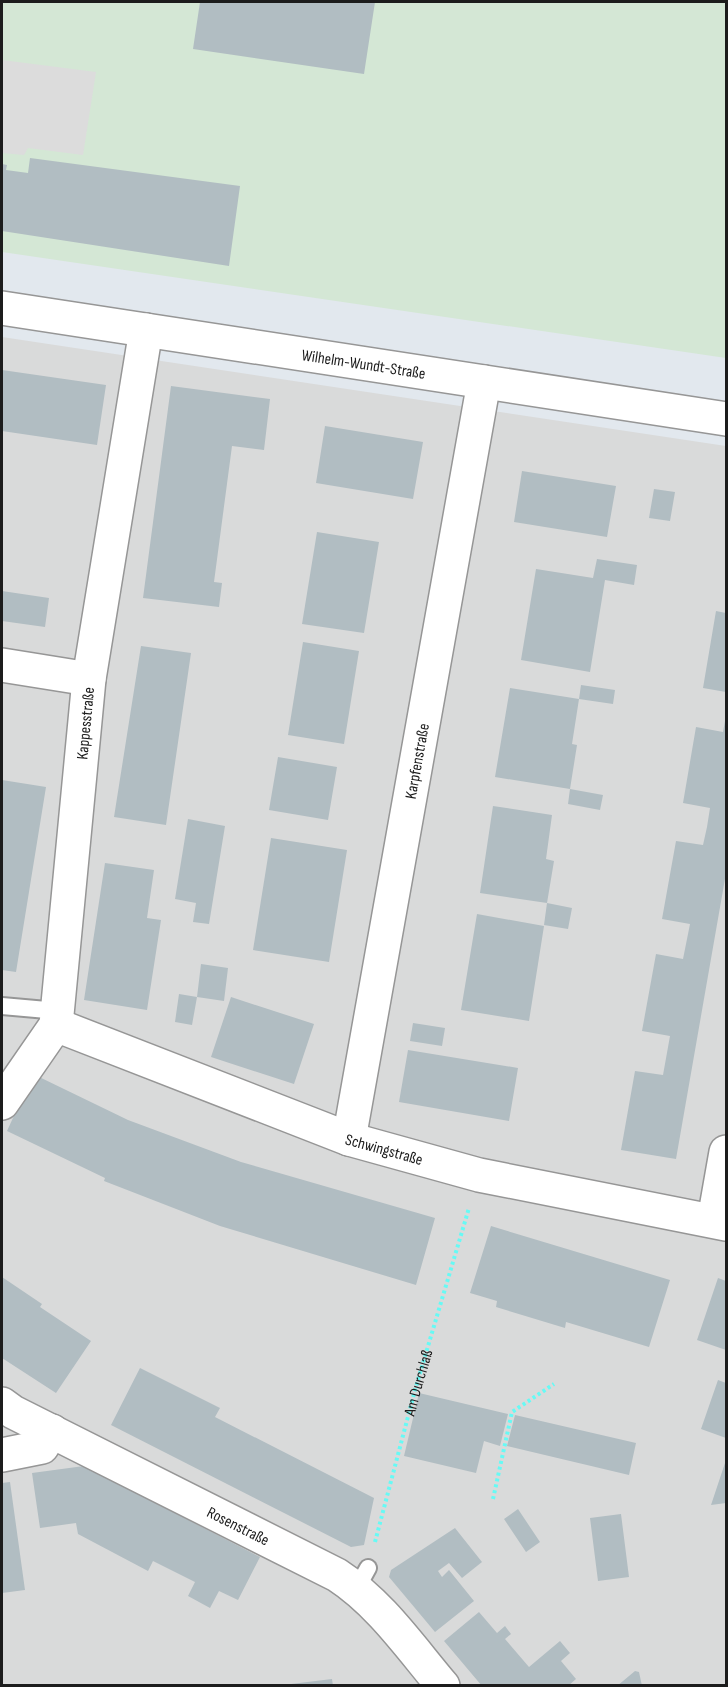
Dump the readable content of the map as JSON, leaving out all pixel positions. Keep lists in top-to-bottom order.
{
  "streets": {
    "street": [
      "Wilhelm-Wundt-Straße",
      "Kappesstraße",
      "Karpfenstraße",
      "Schwingstraße",
      "Rosenstraße"
    ],
    "path": ["Am Durchlaß"]
  },
  "crossings": [
    ["Wilhelm-Wundt-Straße", "Kappesstraße"],
    ["Wilhelm-Wundt-Straße", "Karpfenstraße"],
    ["Kappesstraße", "Schwingstraße"],
    ["Karpfenstraße", "Schwingstraße"],
    ["Schwingstraße", "Am Durchlaß"],
    ["Am Durchlaß", "Rosenstraße"]
  ]
}
